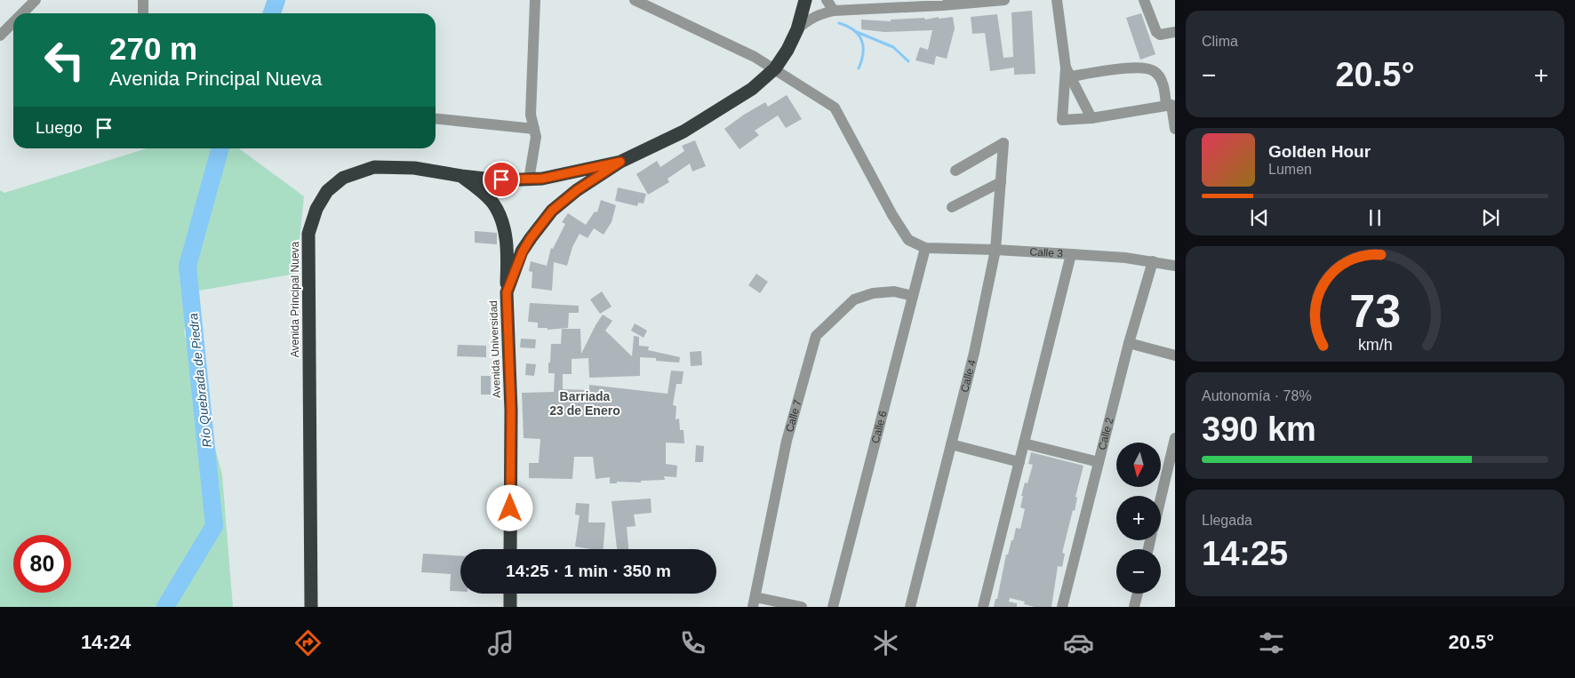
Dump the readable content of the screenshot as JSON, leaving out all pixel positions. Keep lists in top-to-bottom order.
{
  "streets": {
    "highway": ["Avenida Principal Nueva", "Avenida Universidad"],
    "street": [
      "Calle 3",
      "Calle 4",
      "Calle 7",
      "Calle 6",
      "Calle 2"
    ]
  },
  "crossings": [
    ["Calle 3", "Calle 4"],
    ["Calle 3", "Calle 6"],
    ["Avenida Principal Nueva", "Avenida Universidad"],
    ["Calle 7", "Calle 6"]
  ],
  "districts": ["Barriada 23 de Enero"],
  "water": ["Río Quebrada de Piedra"],
  "north": "bottom",
  "page": {
    "tile": [
      "Clima",
      ["Autonomía · 78%", "390 km"],
      ["Llegada", "14:25"]
    ],
    "turn": ["270 m", "Avenida Principal Nueva"],
    "heat": ["−", "20.5°", "+"],
    "then": "Luego",
    "song": ["Golden Hour", "Lumen"],
    "map_buttons": ["+", "−"],
    "limit": "80",
    "trip": "14:25 · 1 min · 350 m",
    "tabs": ["14:24", "20.5°"],
    "gauge": ["73", "km/h"]
  }
}
